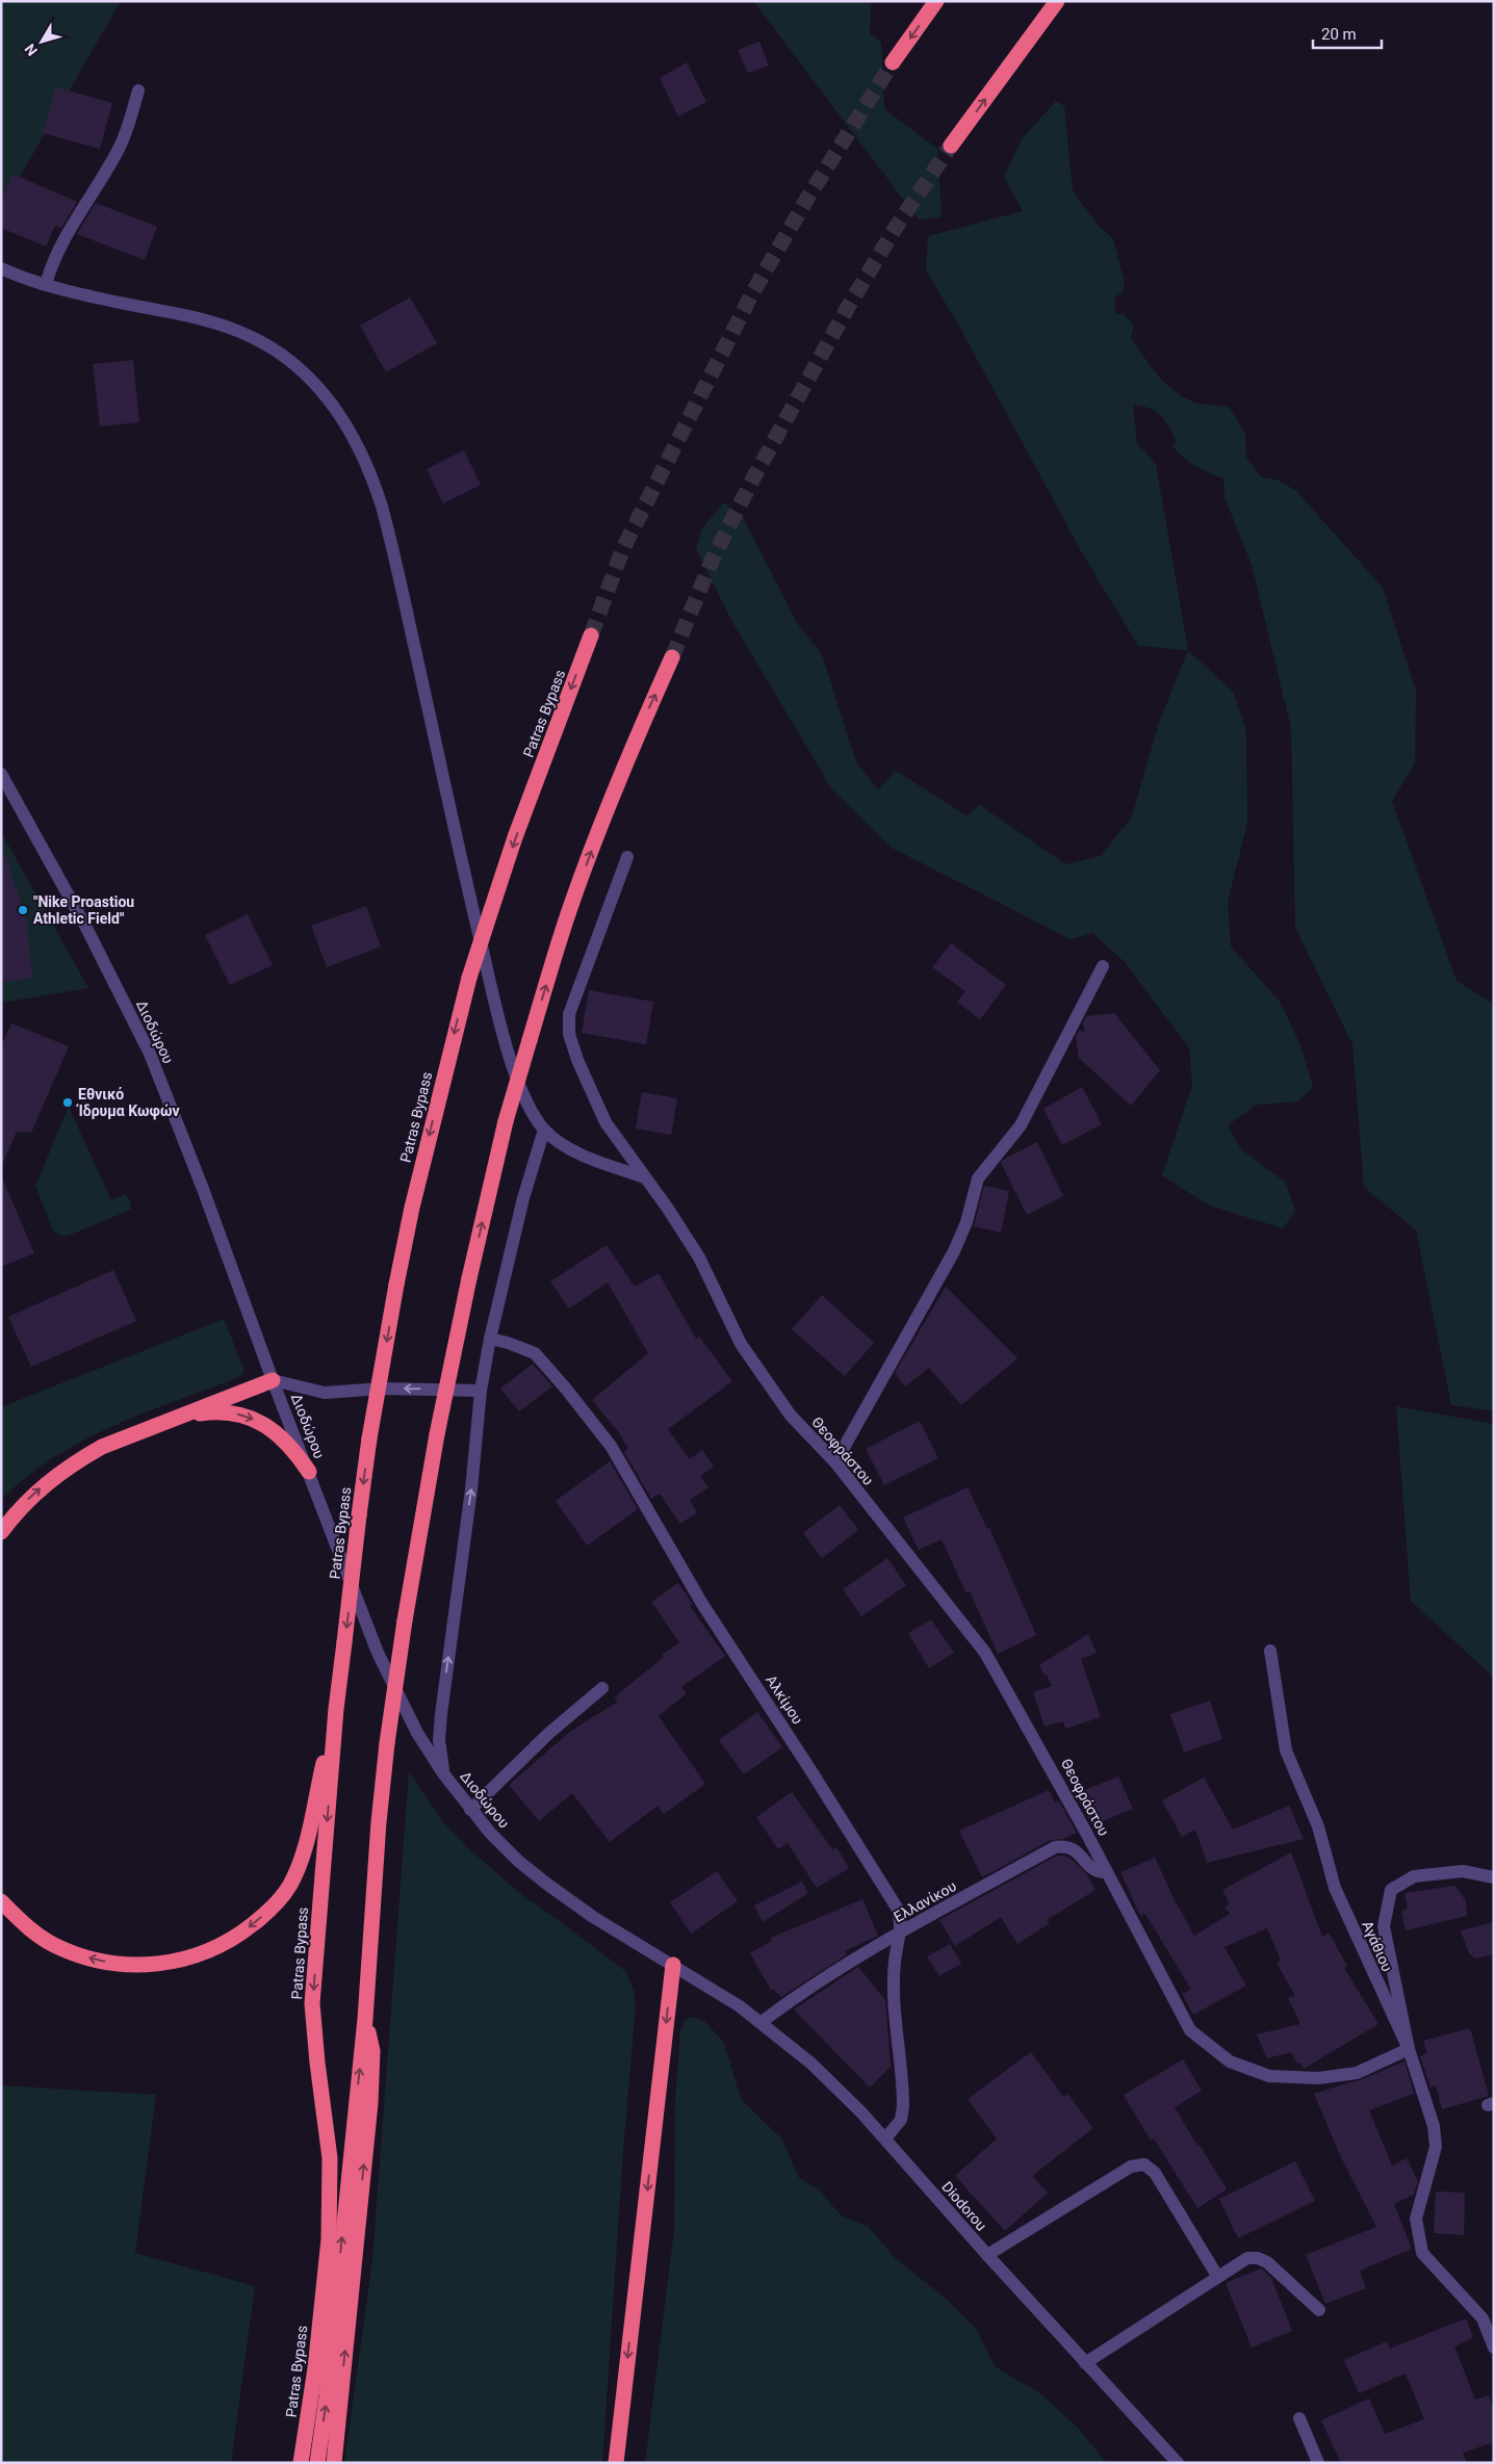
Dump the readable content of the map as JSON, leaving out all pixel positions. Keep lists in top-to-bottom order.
{
  "streets": {
    "highway": ["Patras Bypass"],
    "street": [
      "Διοδώρου",
      "Θεοφράστου",
      "Αλκίμου",
      "Ελλανίκου",
      "Αγάθιου",
      "Diodorou"
    ]
  },
  "crossings": [
    ["Διοδώρου", "Ελλανίκου"],
    ["Διοδώρου", "Diodorou"],
    ["Θεοφράστου", "Ελλανίκου"],
    ["Θεοφράστου", "Αγάθιου"],
    ["Αλκίμου", "Ελλανίκου"],
    ["Αλκίμου", "Diodorou"],
    ["Ελλανίκου", "Diodorou"]
  ],
  "places": ["\"Nike Proastiou Athletic Field\"", "Εθνικό Ίδρυμα Κωφών"],
  "scale_bar": "20 m",
  "north": "bottom left"
}
